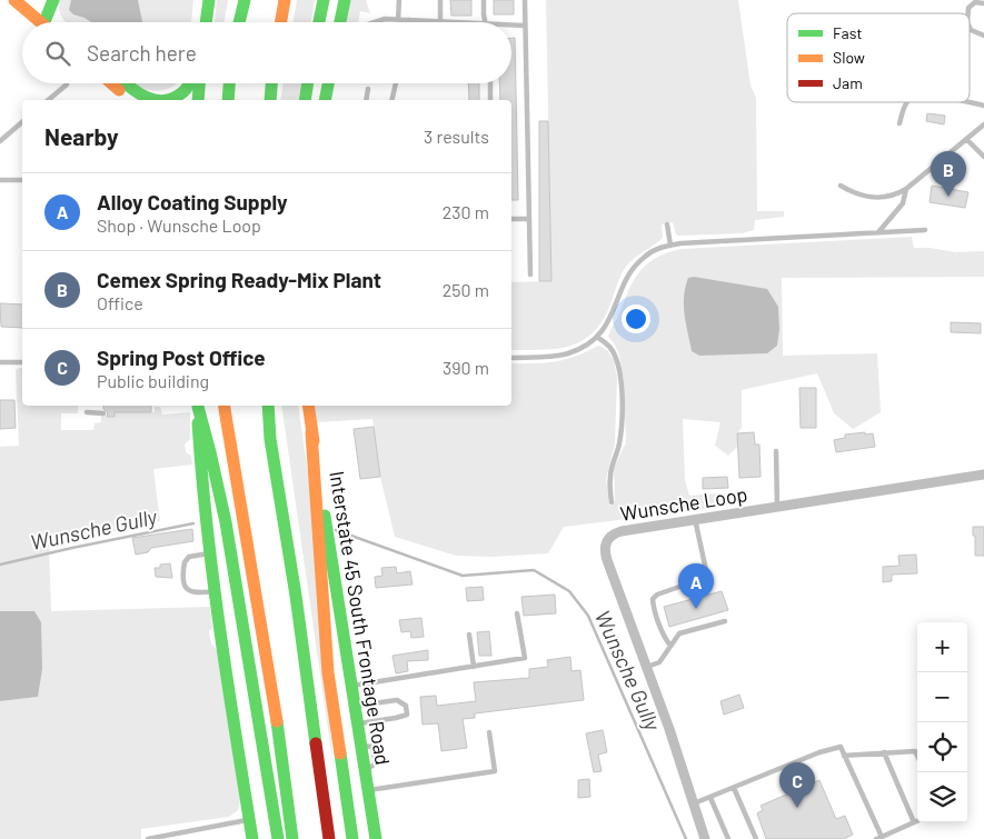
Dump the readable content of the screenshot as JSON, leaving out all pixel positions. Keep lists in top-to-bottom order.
{
  "streets": {
    "main road": ["Interstate 45 South Frontage Road"],
    "street": ["Wunsche Loop"]
  },
  "water": ["Wunsche Gully"],
  "legend": ["Fast", "Slow", "Jam"],
  "page": {
    "search": "Search here",
    "heading": ["Nearby", "3 results"],
    "pins": ["B", "A", "C"],
    "list": [
      {
        "mark": "A",
        "name": "Alloy Coating Supply",
        "note": "Shop · Wunsche Loop",
        "value": "230 m"
      },
      {
        "mark": "B",
        "name": "Cemex Spring Ready-Mix Plant",
        "note": "Office",
        "value": "250 m"
      },
      {
        "mark": "C",
        "name": "Spring Post Office",
        "note": "Public building",
        "value": "390 m"
      }
    ],
    "map_buttons": ["+", "−"]
  }
}
